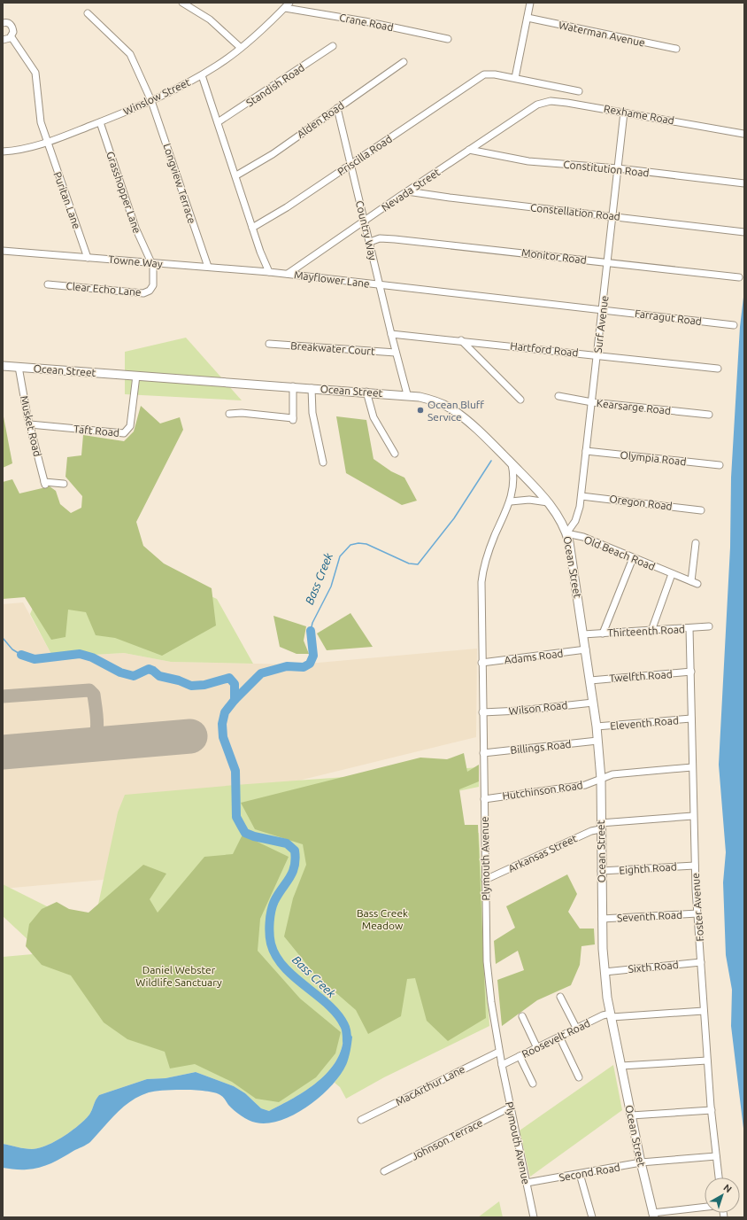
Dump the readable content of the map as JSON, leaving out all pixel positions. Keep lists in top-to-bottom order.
{
  "streets": {
    "main road": ["Ocean Street"],
    "street": [
      "Crane Road",
      "Waterman Avenue",
      "Standish Road",
      "Winslow Street",
      "Rexhame Road",
      "Alden Road",
      "Priscilla Road",
      "Constitution Road",
      "Longview Terrace",
      "Nevada Street",
      "Grasshopper Lane",
      "Puritan Lane",
      "Constellation Road",
      "Country Way",
      "Monitor Road",
      "Towne Way",
      "Mayflower Lane",
      "Clear Echo Lane",
      "Farragut Road",
      "Surf Avenue",
      "Breakwater Court",
      "Hartford Road",
      "Kearsarge Road",
      "Musket Road",
      "Taft Road",
      "Olympia Road",
      "Oregon Road",
      "Old Beach Road",
      "Thirteenth Road",
      "Adams Road",
      "Twelfth Road",
      "Wilson Road",
      "Eleventh Road",
      "Billings Road",
      "Hutchinson Road",
      "Arkansas Street",
      "Plymouth Avenue",
      "Eighth Road",
      "Foster Avenue",
      "Seventh Road",
      "Sixth Road",
      "Roosevelt Road",
      "MacArthur Lane",
      "Johnson Terrace",
      "Second Road"
    ]
  },
  "crossings": [
    ["Crane Road", "Winslow Street"],
    ["Winslow Street", "Longview Terrace"],
    ["Winslow Street", "Grasshopper Lane"],
    ["Winslow Street", "Puritan Lane"],
    ["Rexhame Road", "Nevada Street"],
    ["Rexhame Road", "Surf Avenue"],
    ["Alden Road", "Country Way"],
    ["Priscilla Road", "Country Way"],
    ["Constitution Road", "Nevada Street"],
    ["Constitution Road", "Surf Avenue"],
    ["Longview Terrace", "Towne Way"],
    ["Nevada Street", "Constellation Road"],
    ["Nevada Street", "Country Way"],
    ["Nevada Street", "Mayflower Lane"],
    ["Grasshopper Lane", "Towne Way"],
    ["Grasshopper Lane", "Clear Echo Lane"],
    ["Puritan Lane", "Towne Way"],
    ["Constellation Road", "Surf Avenue"],
    ["Country Way", "Monitor Road"],
    ["Country Way", "Mayflower Lane"],
    ["Country Way", "Breakwater Court"],
    ["Country Way", "Hartford Road"],
    ["Country Way", "Ocean Street"],
    ["Monitor Road", "Surf Avenue"],
    ["Towne Way", "Mayflower Lane"],
    ["Towne Way", "Clear Echo Lane"],
    ["Mayflower Lane", "Farragut Road"],
    ["Mayflower Lane", "Surf Avenue"],
    ["Farragut Road", "Surf Avenue"],
    ["Surf Avenue", "Hartford Road"],
    ["Surf Avenue", "Ocean Street"],
    ["Surf Avenue", "Kearsarge Road"],
    ["Surf Avenue", "Olympia Road"],
    ["Surf Avenue", "Oregon Road"],
    ["Surf Avenue", "Old Beach Road"],
    ["Ocean Street", "Musket Road"],
    ["Ocean Street", "Taft Road"],
    ["Ocean Street", "Old Beach Road"],
    ["Ocean Street", "Thirteenth Road"],
    ["Ocean Street", "Adams Road"],
    ["Ocean Street", "Twelfth Road"],
    ["Ocean Street", "Wilson Road"],
    ["Ocean Street", "Eleventh Road"],
    ["Ocean Street", "Billings Road"],
    ["Ocean Street", "Hutchinson Road"],
    ["Ocean Street", "Arkansas Street"],
    ["Ocean Street", "Plymouth Avenue"],
    ["Ocean Street", "Eighth Road"],
    ["Ocean Street", "Seventh Road"],
    ["Ocean Street", "Sixth Road"],
    ["Ocean Street", "Roosevelt Road"],
    ["Ocean Street", "Second Road"],
    ["Musket Road", "Taft Road"],
    ["Thirteenth Road", "Foster Avenue"],
    ["Adams Road", "Plymouth Avenue"],
    ["Twelfth Road", "Foster Avenue"],
    ["Wilson Road", "Plymouth Avenue"],
    ["Eleventh Road", "Foster Avenue"],
    ["Billings Road", "Plymouth Avenue"],
    ["Hutchinson Road", "Plymouth Avenue"],
    ["Hutchinson Road", "Foster Avenue"],
    ["Arkansas Street", "Plymouth Avenue"],
    ["Arkansas Street", "Foster Avenue"],
    ["Plymouth Avenue", "Roosevelt Road"],
    ["Plymouth Avenue", "MacArthur Lane"],
    ["Plymouth Avenue", "Johnson Terrace"],
    ["Plymouth Avenue", "Second Road"],
    ["Eighth Road", "Foster Avenue"],
    ["Foster Avenue", "Seventh Road"],
    ["Foster Avenue", "Sixth Road"],
    ["Foster Avenue", "Roosevelt Road"],
    ["Foster Avenue", "Second Road"]
  ],
  "water": ["Bass Creek"],
  "parks": ["Bass Creek Meadow", "Daniel Webster Wildlife Sanctuary"],
  "places": ["Ocean Bluff Service"],
  "north": "top right"
}
